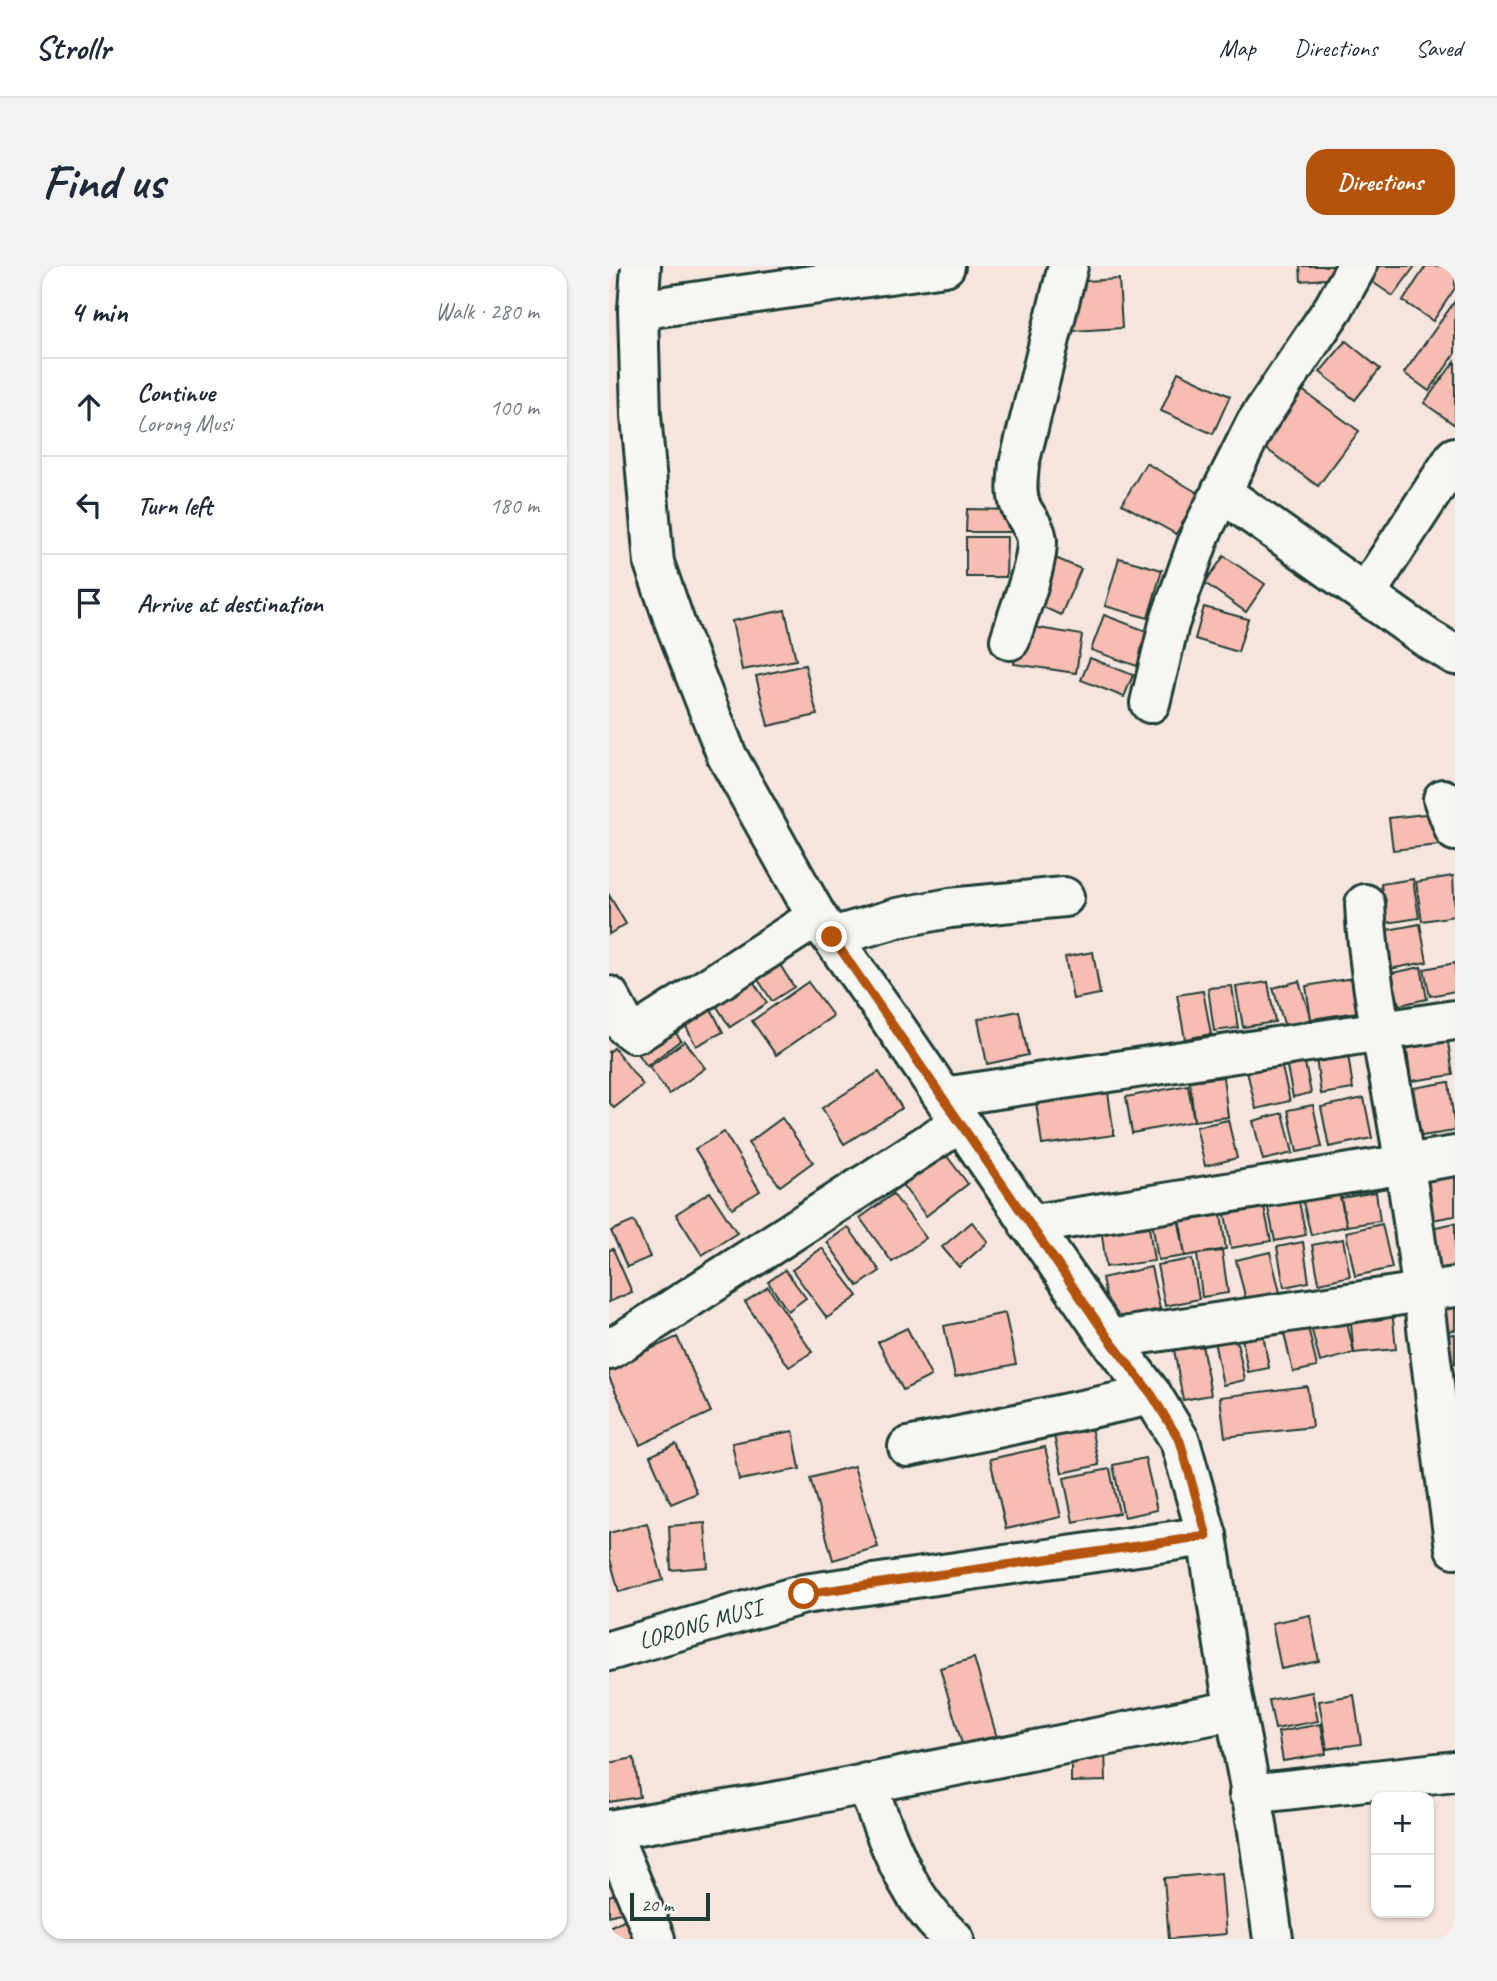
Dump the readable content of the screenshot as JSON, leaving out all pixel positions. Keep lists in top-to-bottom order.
{
  "streets": {
    "street": ["LORONG MUSI"]
  },
  "scale_bar": "20 m",
  "page": {
    "header": "Strollr",
    "nav": ["Map", "Directions", "Saved"],
    "buttons": "Directions",
    "title": "Find us",
    "heading": ["4 min", "Walk · 280 m"],
    "list": [
      ["Continue", "Lorong Musi", "100 m"],
      ["Turn left", "180 m"],
      "Arrive at destination"
    ],
    "map_buttons": ["+", "−"],
    "scale": "20 m"
  }
}
